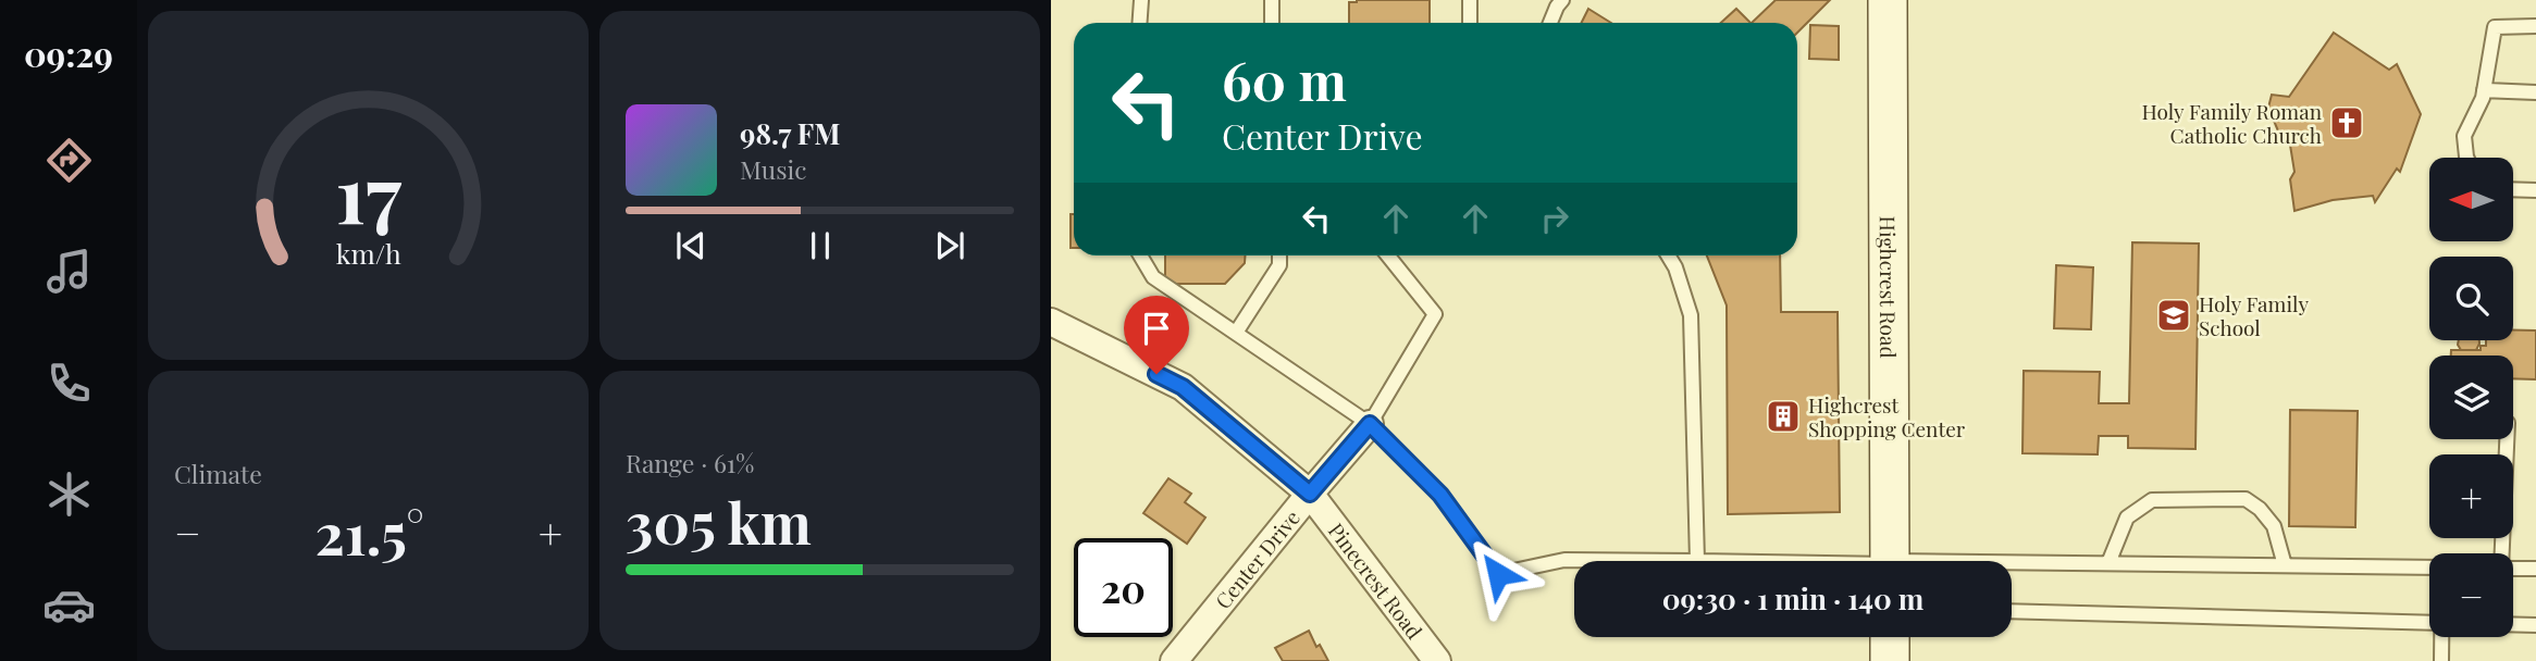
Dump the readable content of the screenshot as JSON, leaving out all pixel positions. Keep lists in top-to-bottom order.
{
  "streets": {
    "street": ["Highcrest Road", "Center Drive", "Pinecrest Road"]
  },
  "crossings": [
    ["Center Drive", "Pinecrest Road"]
  ],
  "places": {
    "church": ["Holy Family Roman Catholic Church"],
    "school or university": ["Holy Family School"],
    "building": ["Highcrest Shopping Center"]
  },
  "north": "left",
  "page": {
    "tabs": "09:29",
    "turn": ["60 m", "Center Drive"],
    "song": ["98.7 FM", "Music"],
    "map_buttons": ["+", "−"],
    "tile": [
      "Climate",
      ["Range · 61%", "305 km"]
    ],
    "heat": ["−", "21.5°", "+"],
    "limit": "20",
    "trip": "09:30 · 1 min · 140 m",
    "gauge": ["17", "km/h"]
  }
}
